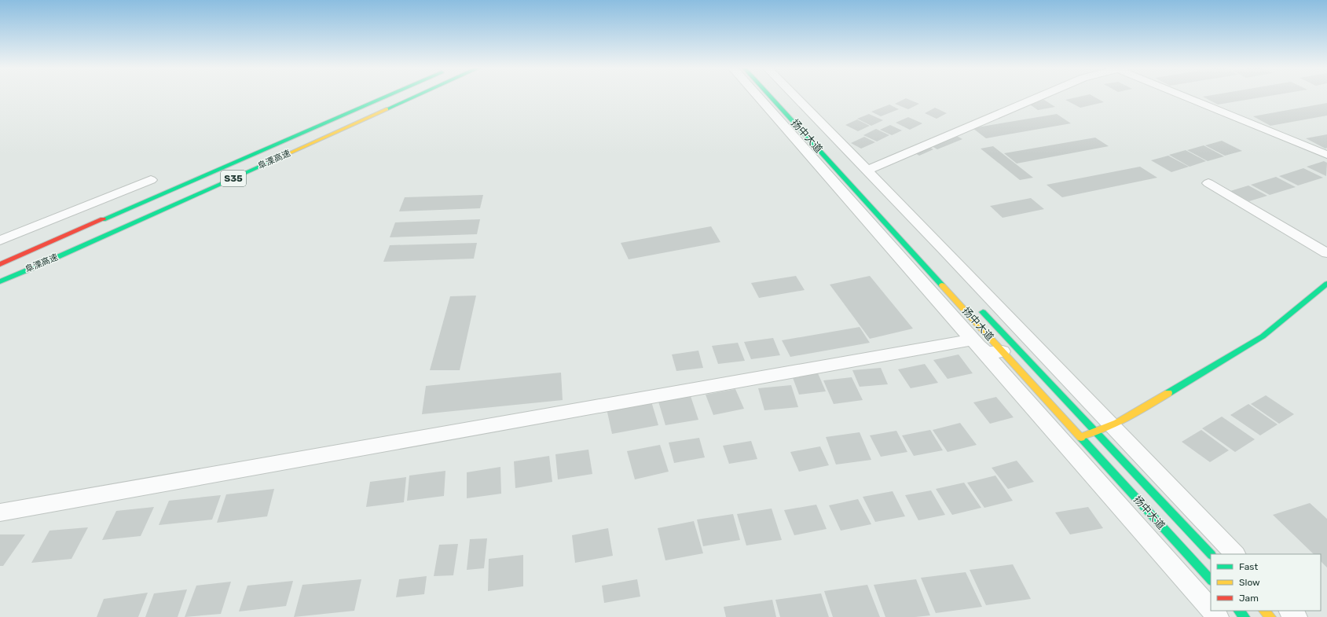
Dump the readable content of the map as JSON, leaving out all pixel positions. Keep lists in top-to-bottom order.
{
  "streets": {
    "main road": ["扬中大道", "阜溧高速", "S35"]
  },
  "legend": ["Fast", "Slow", "Jam"]
}
